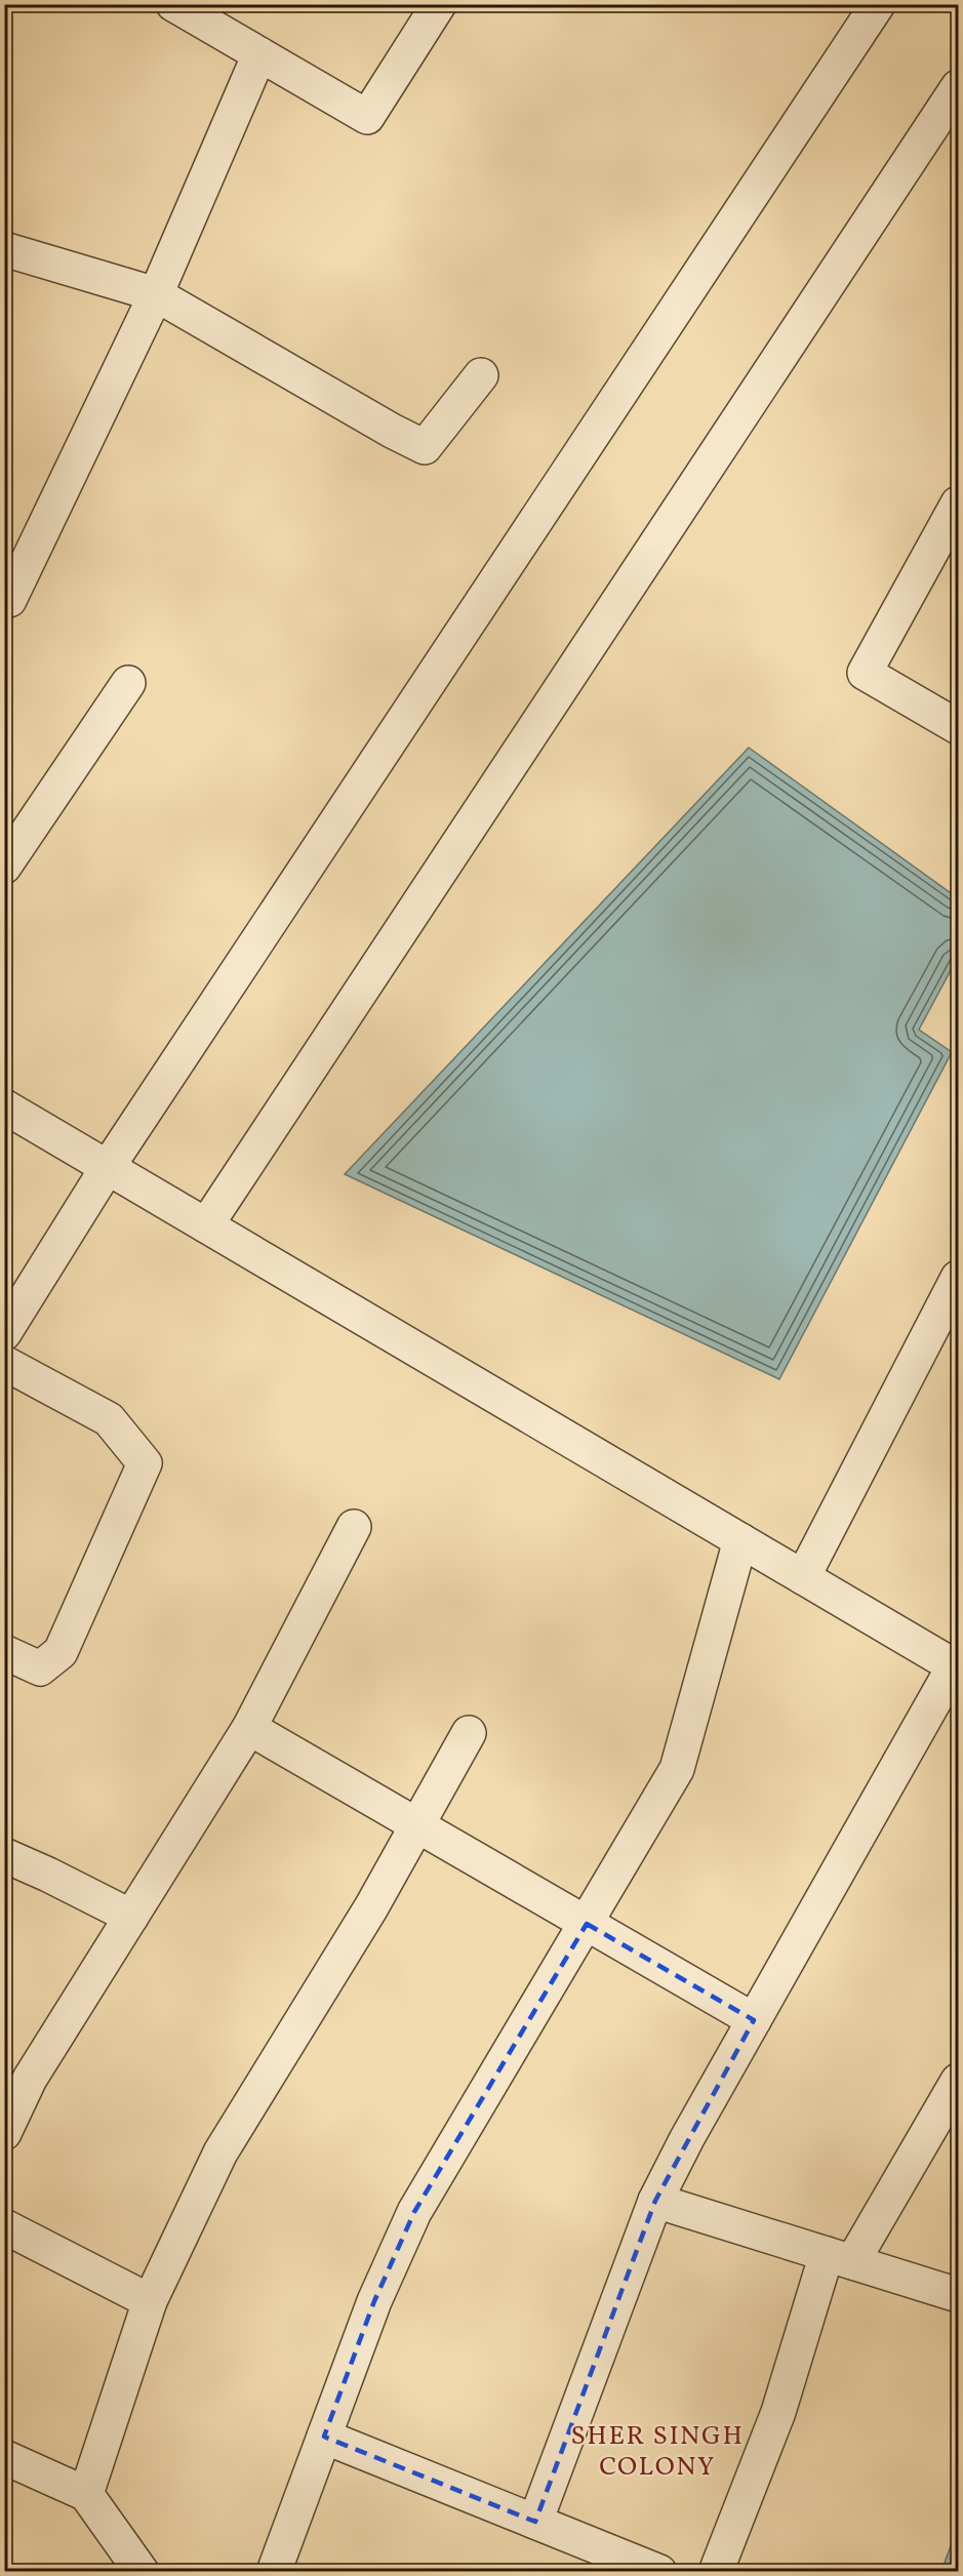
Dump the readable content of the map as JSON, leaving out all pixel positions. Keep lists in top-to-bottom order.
{
  "districts": ["SHER SINGH COLONY"]
}
